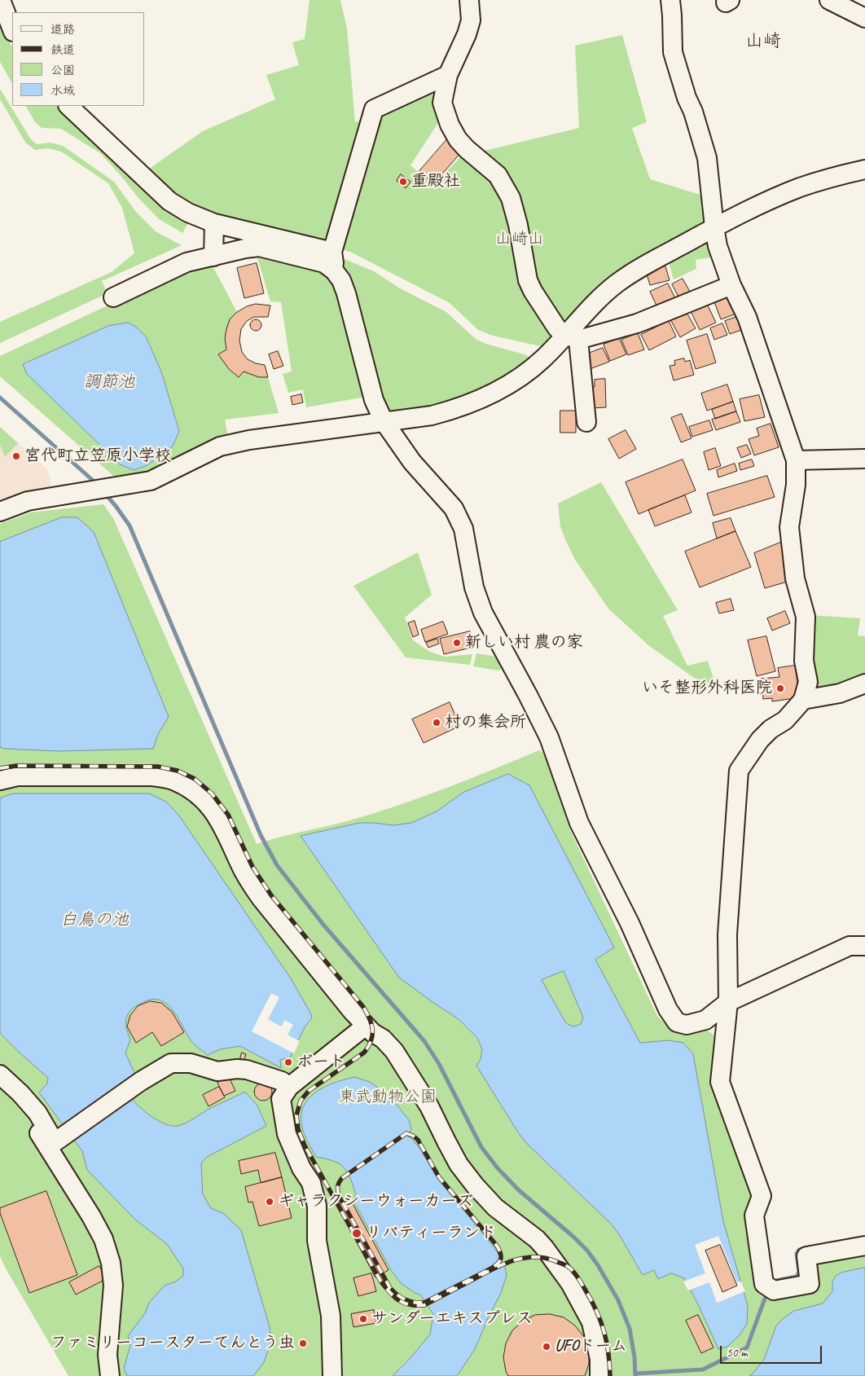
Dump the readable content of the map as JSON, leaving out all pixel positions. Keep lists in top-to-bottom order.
{
  "districts": ["山崎"],
  "water": ["調節池", "白鳥の池"],
  "parks": ["山崎山", "東武動物公園"],
  "places": [
    "重殿社",
    "宮代町立笠原小学校",
    "新しい村 農の家",
    "いそ整形外科医院",
    "村の集会所",
    "ボート",
    "ギャラクシーウォーカーズ",
    "リバティーランド",
    "サンダーエキスプレス",
    "ファミリーコースターてんとう虫",
    "UFOドーム"
  ],
  "legend": [
    "道路",
    "鉄道",
    "公園",
    "水域"
  ],
  "scale_bar": "50 m"
}
